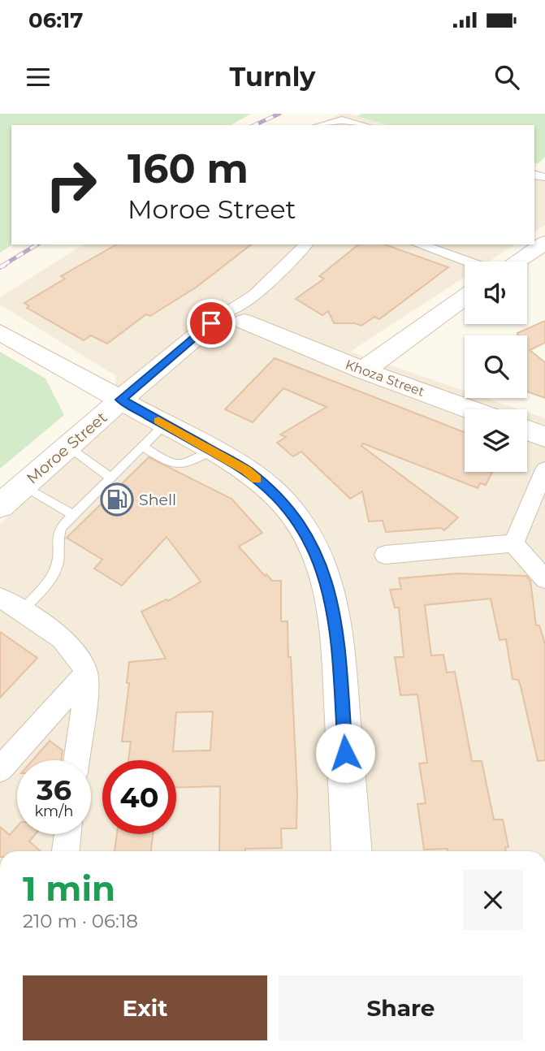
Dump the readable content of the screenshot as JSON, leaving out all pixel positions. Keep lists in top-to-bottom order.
{
  "streets": {
    "street": ["Khoza Street", "Moroe Street"]
  },
  "crossings": [
    ["Khoza Street", "Moroe Street"]
  ],
  "places": {
    "fuel station": ["Shell"]
  },
  "page": {
    "status": "06:17",
    "header": "Turnly",
    "turn": ["160 m", "Moroe Street"],
    "speed": "36 km/h",
    "limit": "40",
    "heading": ["1 min", "210 m · 06:18"],
    "buttons": ["Exit", "Share"]
  }
}
